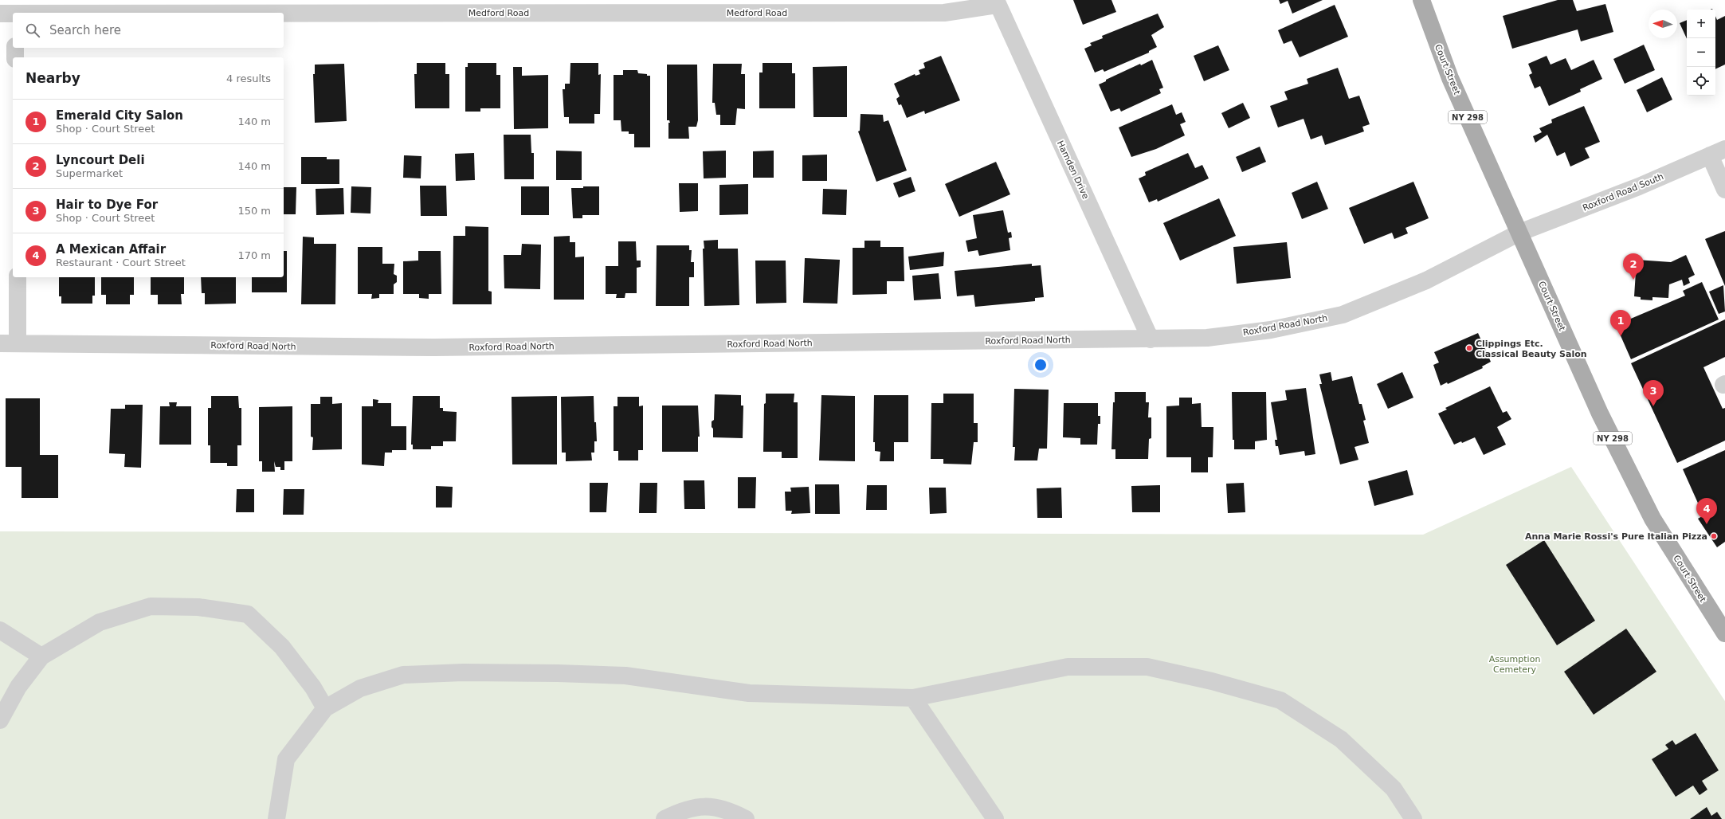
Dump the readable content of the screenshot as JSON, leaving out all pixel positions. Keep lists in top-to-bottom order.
{
  "streets": {
    "main road": ["Court Street", "NY 298"],
    "street": [
      "Medford Road",
      "Hamden Drive",
      "Roxford Road South",
      "Roxford Road North"
    ]
  },
  "crossings": [
    ["Medford Road", "Hamden Drive"],
    ["Court Street", "Roxford Road South"],
    ["Court Street", "Roxford Road North"],
    ["Hamden Drive", "Roxford Road North"],
    ["Roxford Road South", "Roxford Road North"]
  ],
  "parks": ["Assumption Cemetery"],
  "places": ["Clippings Etc. Classical Beauty Salon", "Anna Marie Rossi's Pure Italian Pizza"],
  "north": "left",
  "page": {
    "map_buttons": ["+", "−"],
    "search": "Search here",
    "heading": ["Nearby", "4 results"],
    "list": [
      {
        "mark": "1",
        "name": "Emerald City Salon",
        "note": "Shop · Court Street",
        "value": "140 m"
      },
      {
        "mark": "2",
        "name": "Lyncourt Deli",
        "note": "Supermarket",
        "value": "140 m"
      },
      {
        "mark": "3",
        "name": "Hair to Dye For",
        "note": "Shop · Court Street",
        "value": "150 m"
      },
      {
        "mark": "4",
        "name": "A Mexican Affair",
        "note": "Restaurant · Court Street",
        "value": "170 m"
      }
    ],
    "pins": [
      "2",
      "1",
      "3",
      "4"
    ]
  }
}
